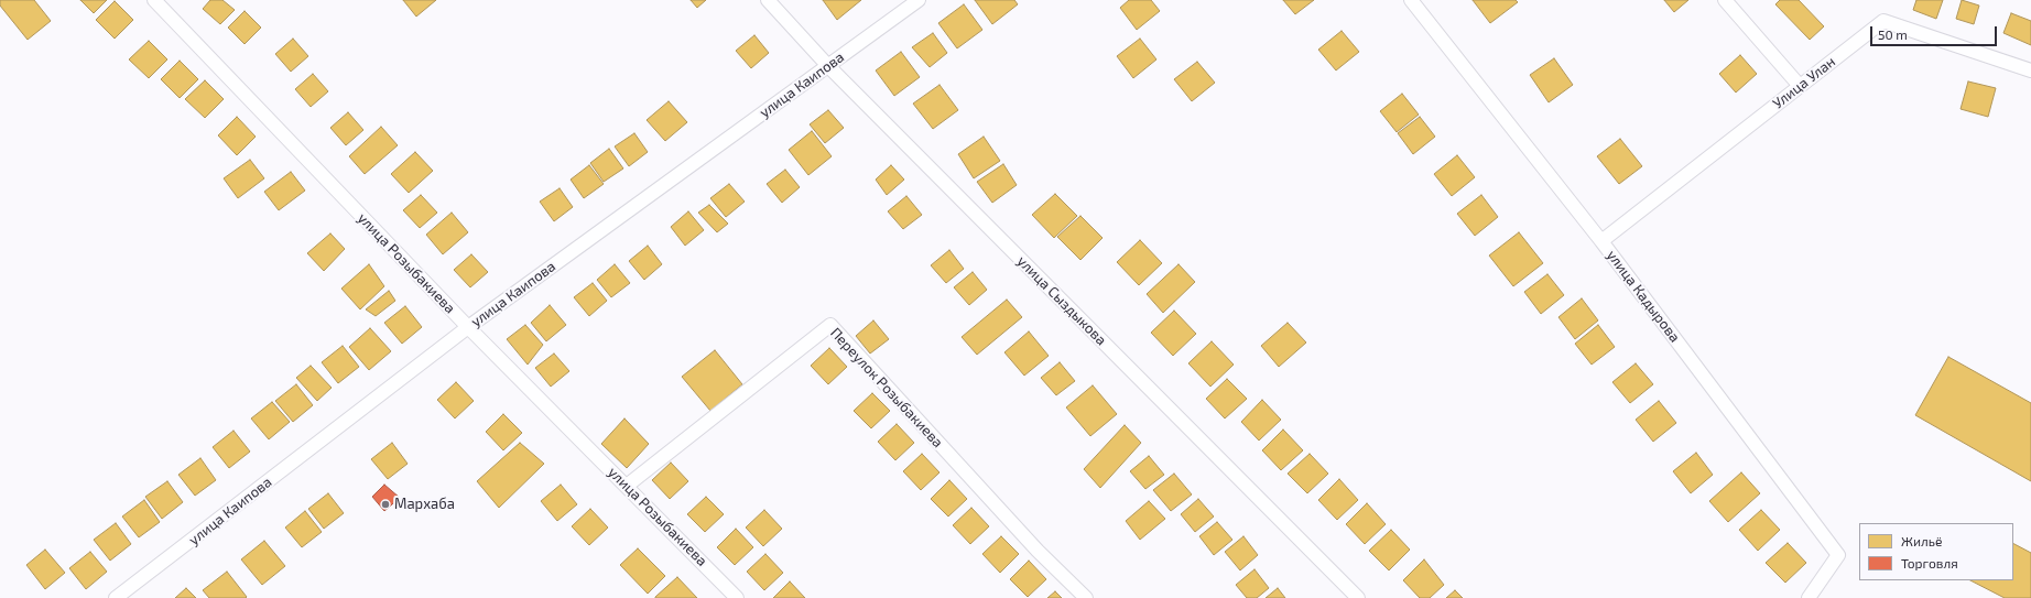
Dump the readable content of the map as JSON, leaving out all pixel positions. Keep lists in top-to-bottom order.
{
  "streets": {
    "street": [
      "Улица Улан",
      "улица Каипова",
      "улица Розыбакиева",
      "улица Кадырова",
      "улица Сыздыкова",
      "Переулок Розыбакиева"
    ]
  },
  "crossings": [
    ["Улица Улан", "улица Кадырова"],
    ["улица Каипова", "улица Розыбакиева"],
    ["улица Каипова", "улица Сыздыкова"],
    ["улица Розыбакиева", "Переулок Розыбакиева"]
  ],
  "places": ["Мархаба"],
  "legend": ["Жильё", "Торговля"],
  "scale_bar": "50 m"
}
